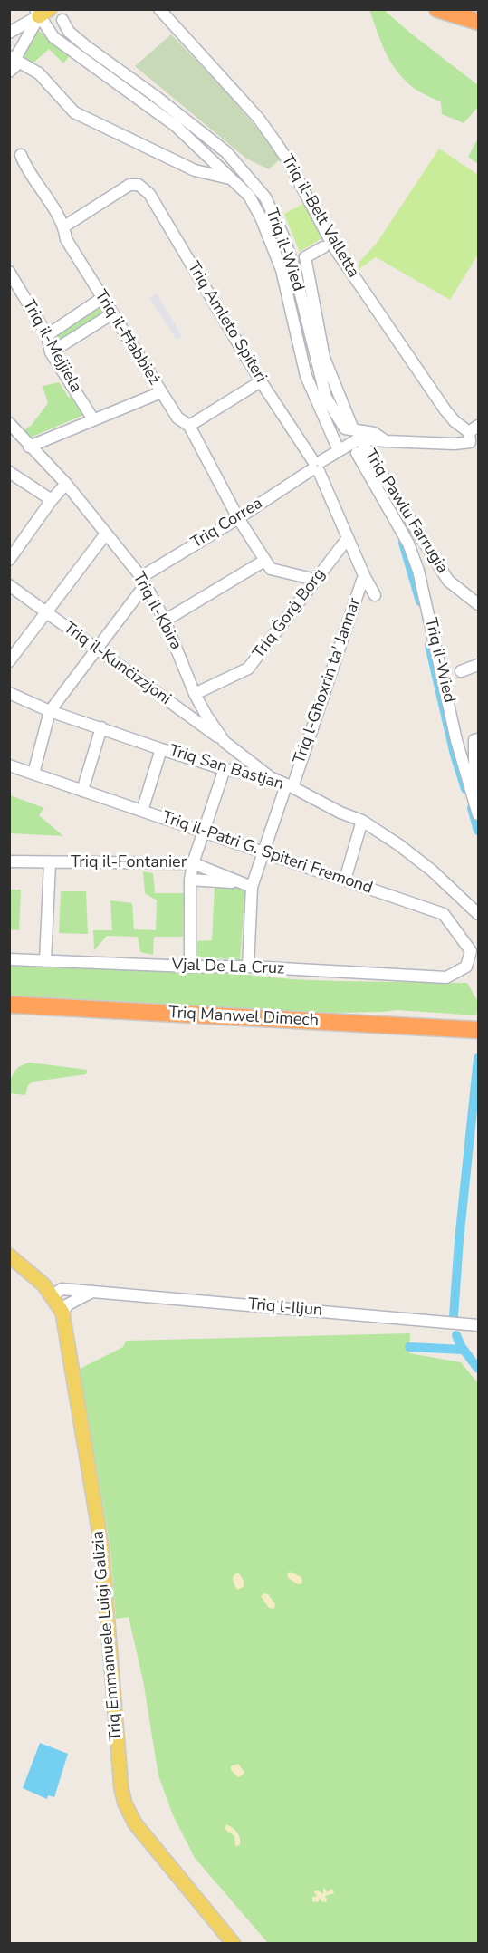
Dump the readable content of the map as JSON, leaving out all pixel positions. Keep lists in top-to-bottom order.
{
  "streets": {
    "highway": ["Triq Manwel Dimech"],
    "main road": ["Triq Emmanuele Luigi Galizia"],
    "street": [
      "Triq il-Belt Valletta",
      "Triq il-Wied",
      "Triq Amleto Spiteri",
      "Triq il-Ħabbież",
      "Triq il-Mejjiela",
      "Triq Pawlu Farrugia",
      "Triq Correa",
      "Triq il-Kbira",
      "Triq Ġorġ Borg",
      "Triq il-Kunċizzjoni",
      "Triq l-Għoxrin ta' Jannar",
      "Triq San Bastjan",
      "Triq il-Patri G. Spiteri Fremond",
      "Triq il-Fontanier",
      "Vjal De La Cruz",
      "Triq l-Iljun"
    ]
  },
  "crossings": [
    ["Triq il-Wied", "Triq Pawlu Farrugia"],
    ["Triq il-Wied", "Triq Correa"],
    ["Triq Amleto Spiteri", "Triq il-Ħabbież"],
    ["Triq Amleto Spiteri", "Triq Correa"],
    ["Triq Amleto Spiteri", "Triq Ġorġ Borg"],
    ["Triq Amleto Spiteri", "Triq l-Għoxrin ta' Jannar"],
    ["Triq il-Ħabbież", "Triq Correa"],
    ["Triq Pawlu Farrugia", "Triq Correa"],
    ["Triq Correa", "Triq il-Kbira"],
    ["Triq il-Kbira", "Triq Ġorġ Borg"],
    ["Triq il-Kbira", "Triq il-Kunċizzjoni"],
    ["Triq il-Kbira", "Triq San Bastjan"],
    ["Triq l-Għoxrin ta' Jannar", "Triq San Bastjan"],
    ["Triq l-Għoxrin ta' Jannar", "Triq il-Patri G. Spiteri Fremond"],
    ["Triq l-Għoxrin ta' Jannar", "Triq il-Fontanier"],
    ["Triq l-Għoxrin ta' Jannar", "Vjal De La Cruz"],
    ["Triq il-Patri G. Spiteri Fremond", "Vjal De La Cruz"],
    ["Triq l-Iljun", "Triq Emmanuele Luigi Galizia"]
  ]
}
